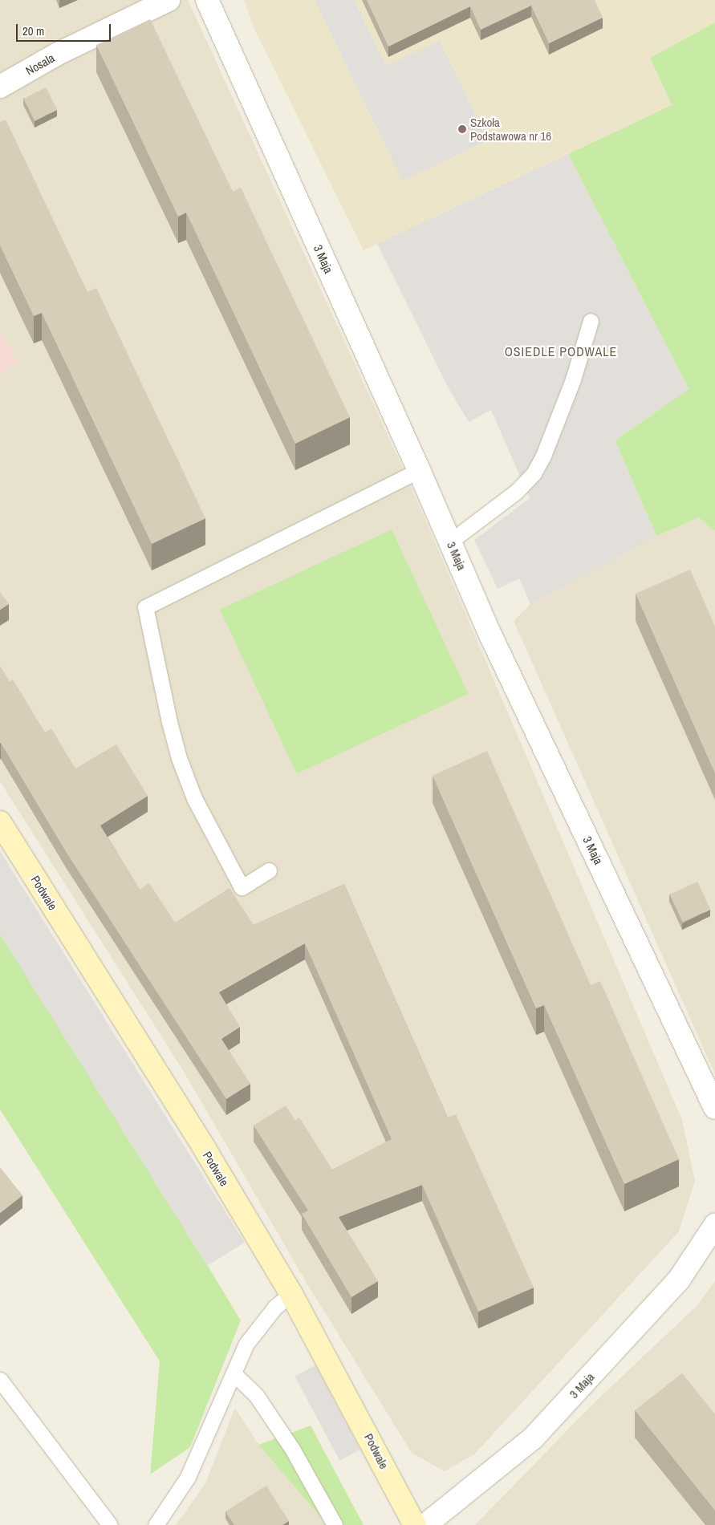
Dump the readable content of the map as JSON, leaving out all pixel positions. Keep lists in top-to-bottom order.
{
  "streets": {
    "street": ["Nosala", "3 Maja", "Podwale"]
  },
  "districts": ["OSIEDLE PODWALE"],
  "places": ["Szkoła Podstawowa nr 16"],
  "scale_bar": "20 m"
}
